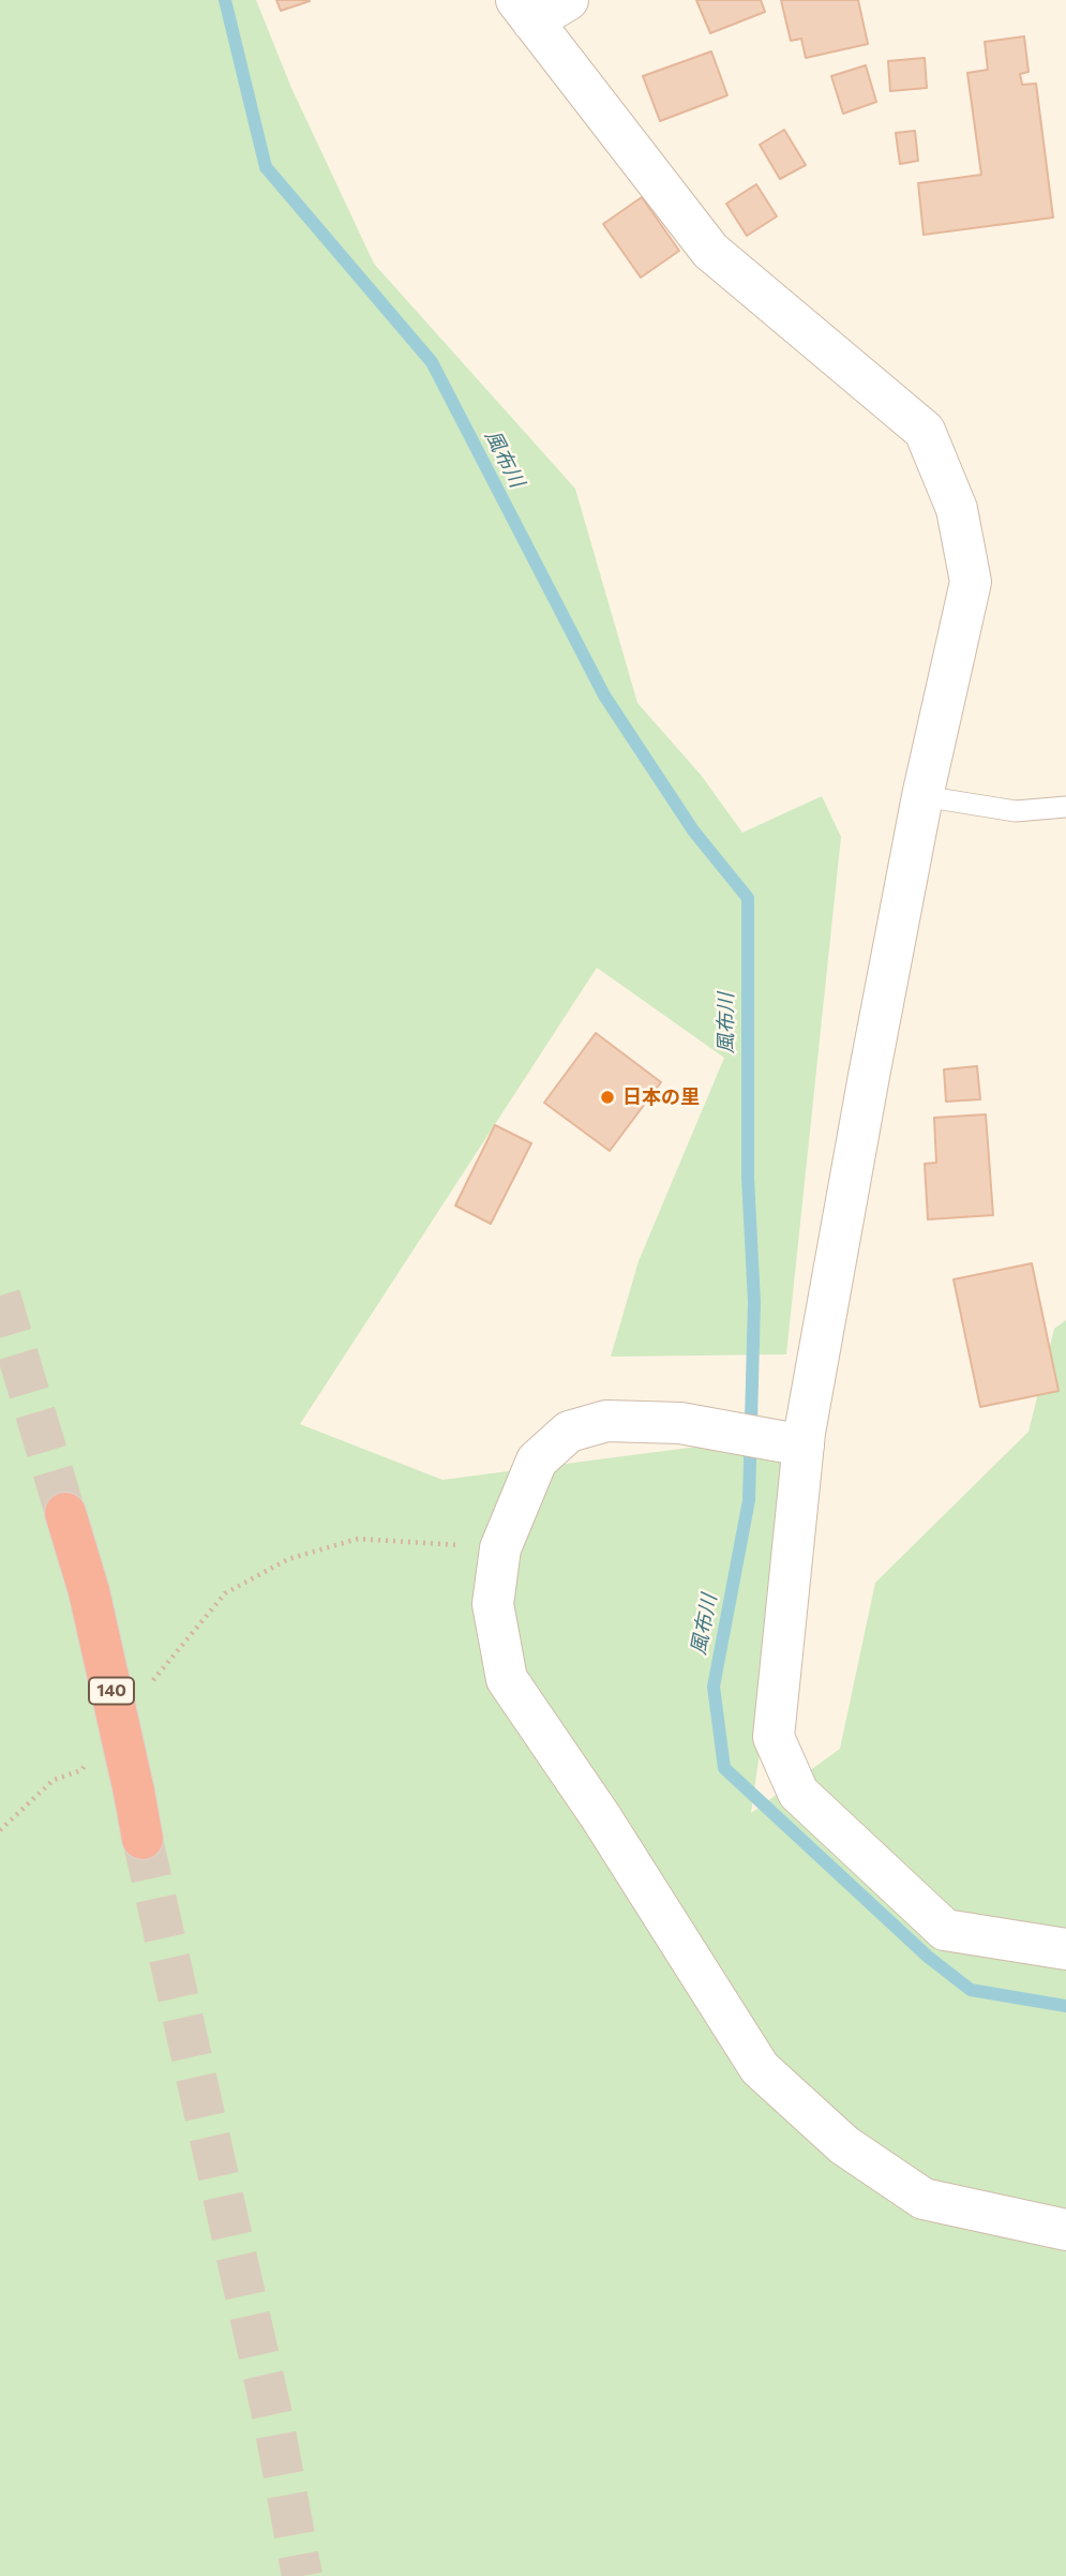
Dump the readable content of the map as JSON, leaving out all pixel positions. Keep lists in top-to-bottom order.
{
  "streets": {
    "highway": ["140"]
  },
  "water": ["風布川"],
  "places": ["日本の里"]
}
